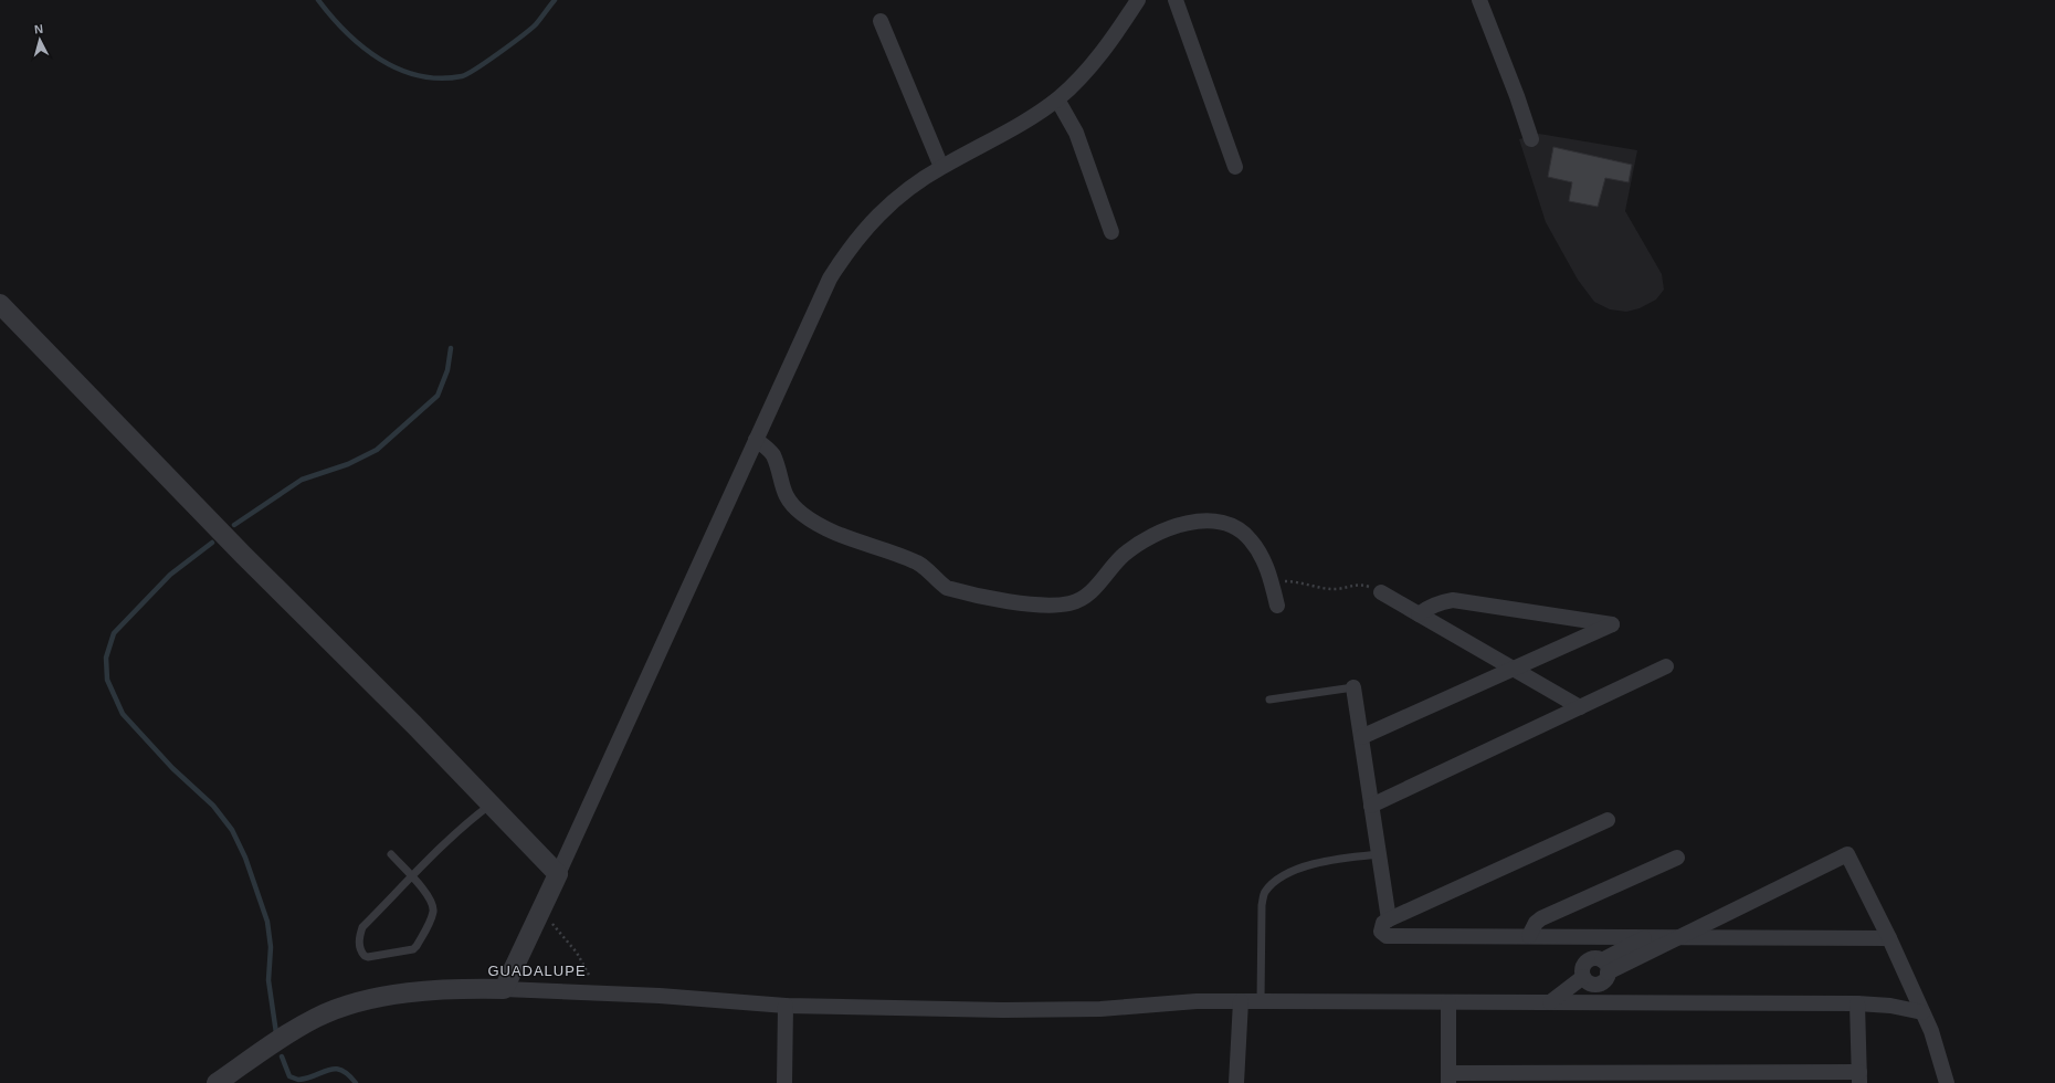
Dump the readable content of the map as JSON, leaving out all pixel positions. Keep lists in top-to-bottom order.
{
  "districts": ["GUADALUPE"],
  "north": "top"
}
